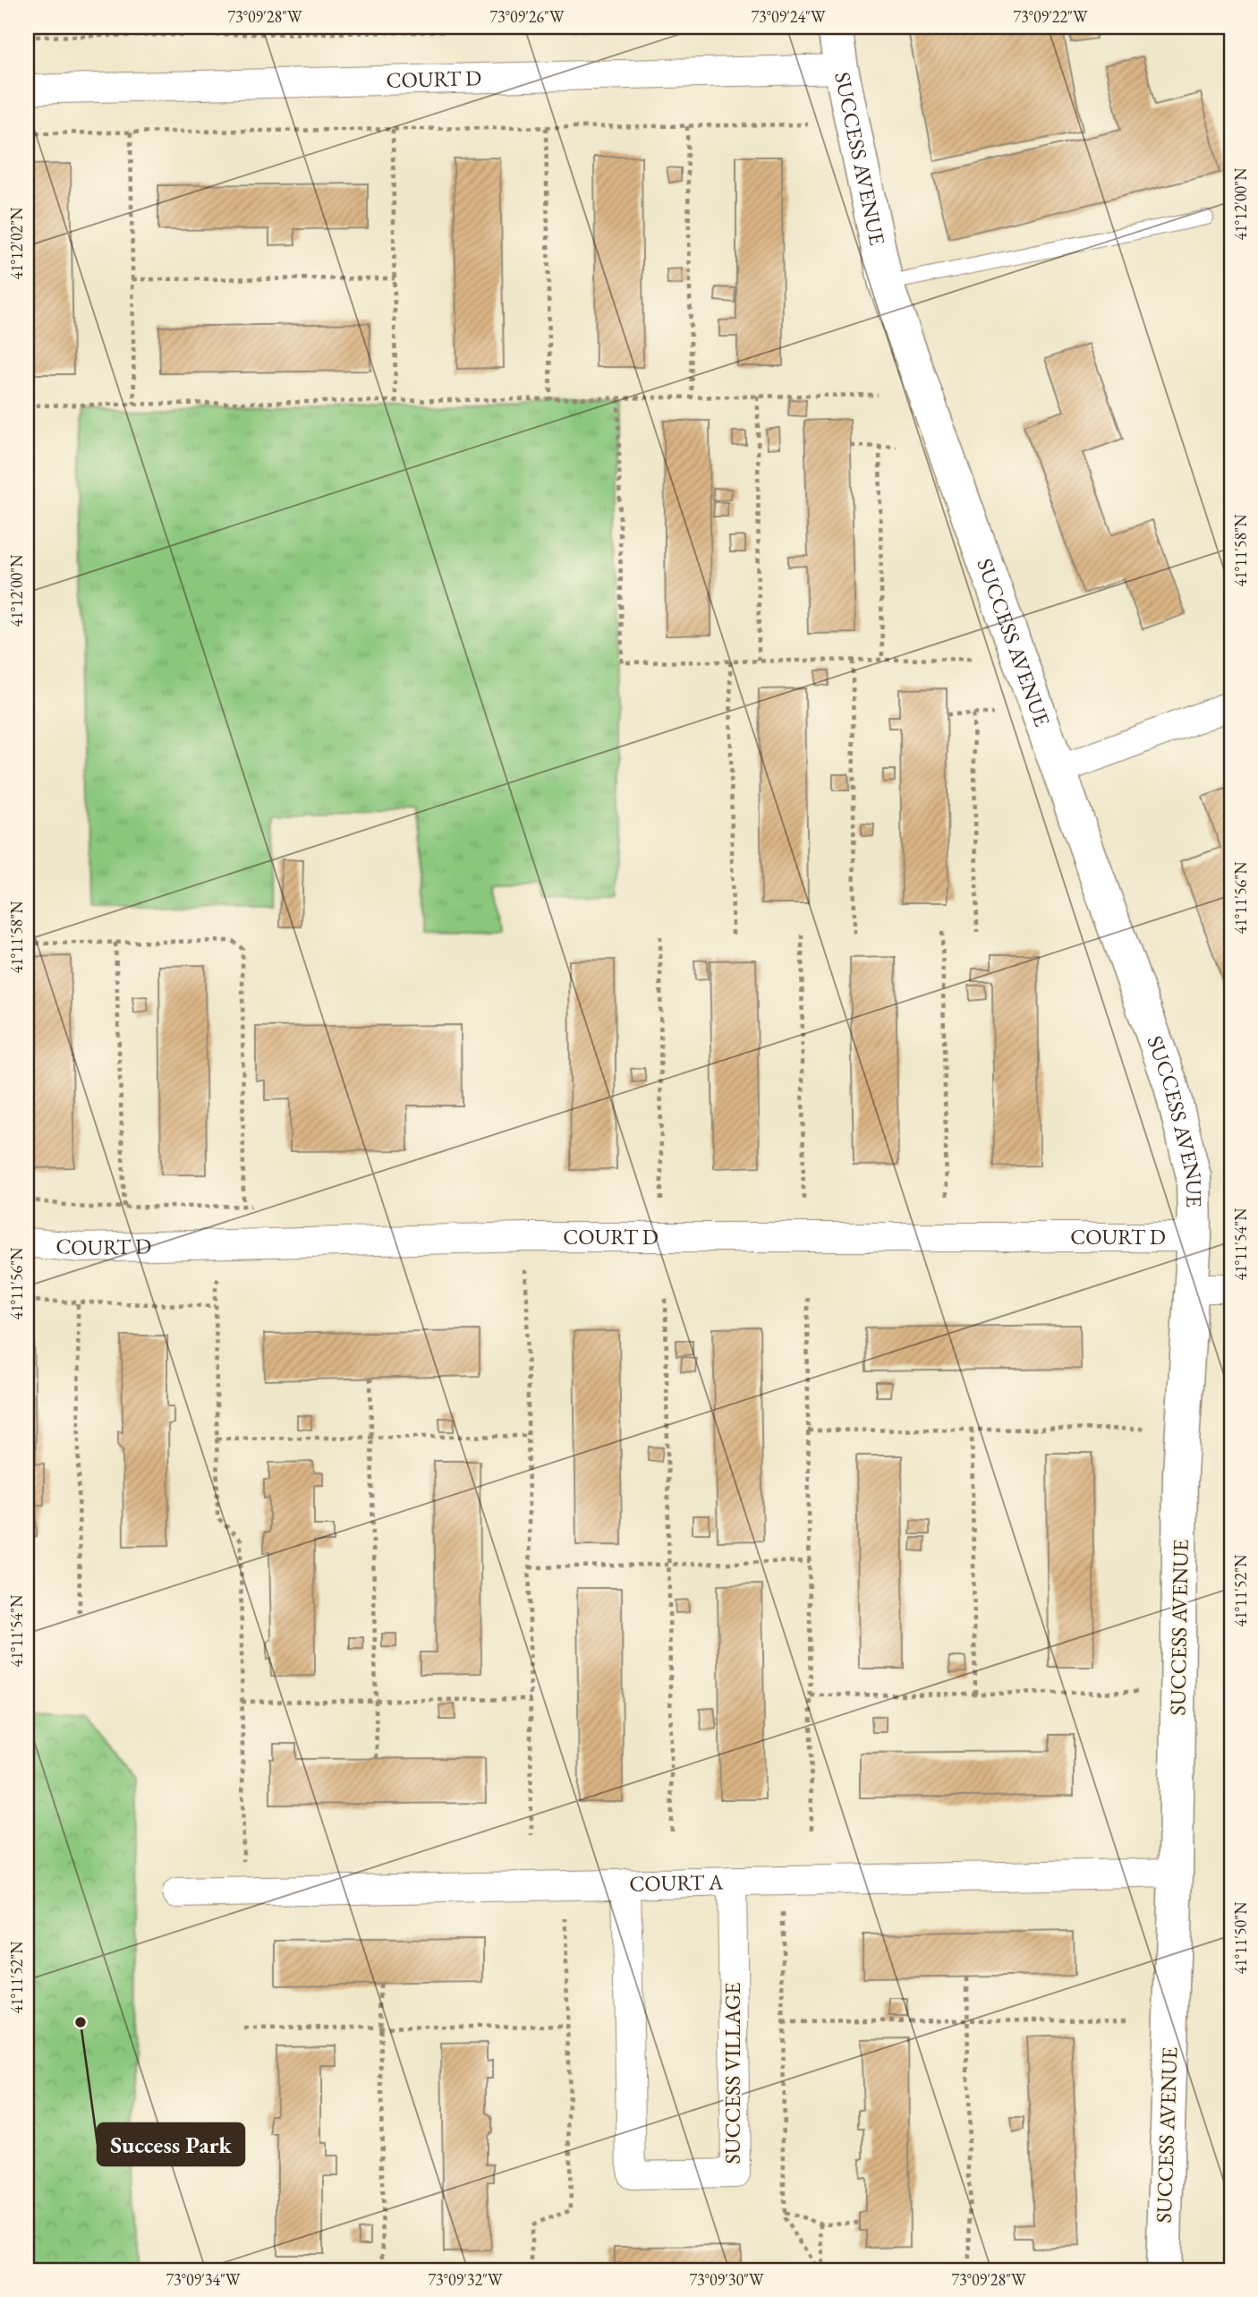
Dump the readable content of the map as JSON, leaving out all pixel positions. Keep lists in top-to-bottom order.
{
  "streets": {
    "street": [
      "COURT D",
      "SUCCESS AVENUE",
      "COURT A",
      "SUCCESS VILLAGE"
    ]
  },
  "crossings": [
    ["COURT D", "SUCCESS AVENUE"],
    ["SUCCESS AVENUE", "COURT A"],
    ["COURT A", "SUCCESS VILLAGE"]
  ],
  "places": ["Success Park"],
  "coordinates": [
    "73°09'28\"W",
    "73°09'26\"W",
    "73°09'24\"W",
    "73°09'22\"W",
    "41°12'00\"N",
    "41°12'02\"N",
    "41°11'58\"N",
    "41°11'56\"N",
    "41°11'54\"N",
    "41°11'52\"N",
    "41°11'50\"N",
    "73°09'34\"W",
    "73°09'32\"W",
    "73°09'30\"W"
  ]
}
